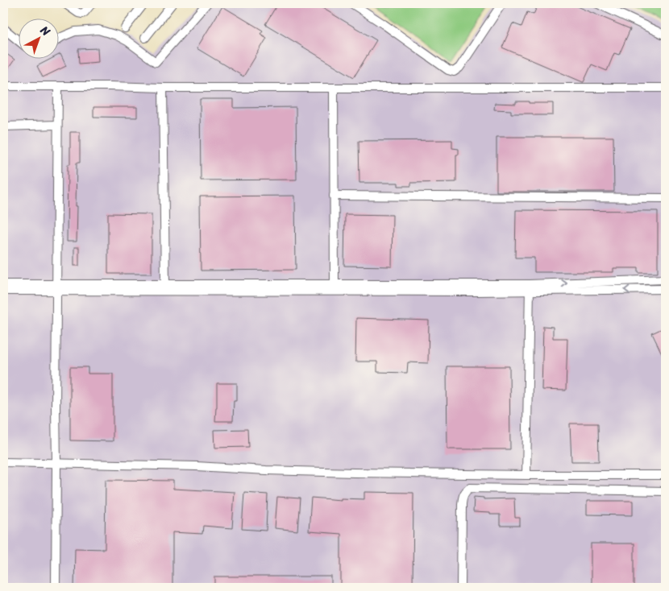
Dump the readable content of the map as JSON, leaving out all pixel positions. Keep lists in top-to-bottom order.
{
  "north": "top right"
}
